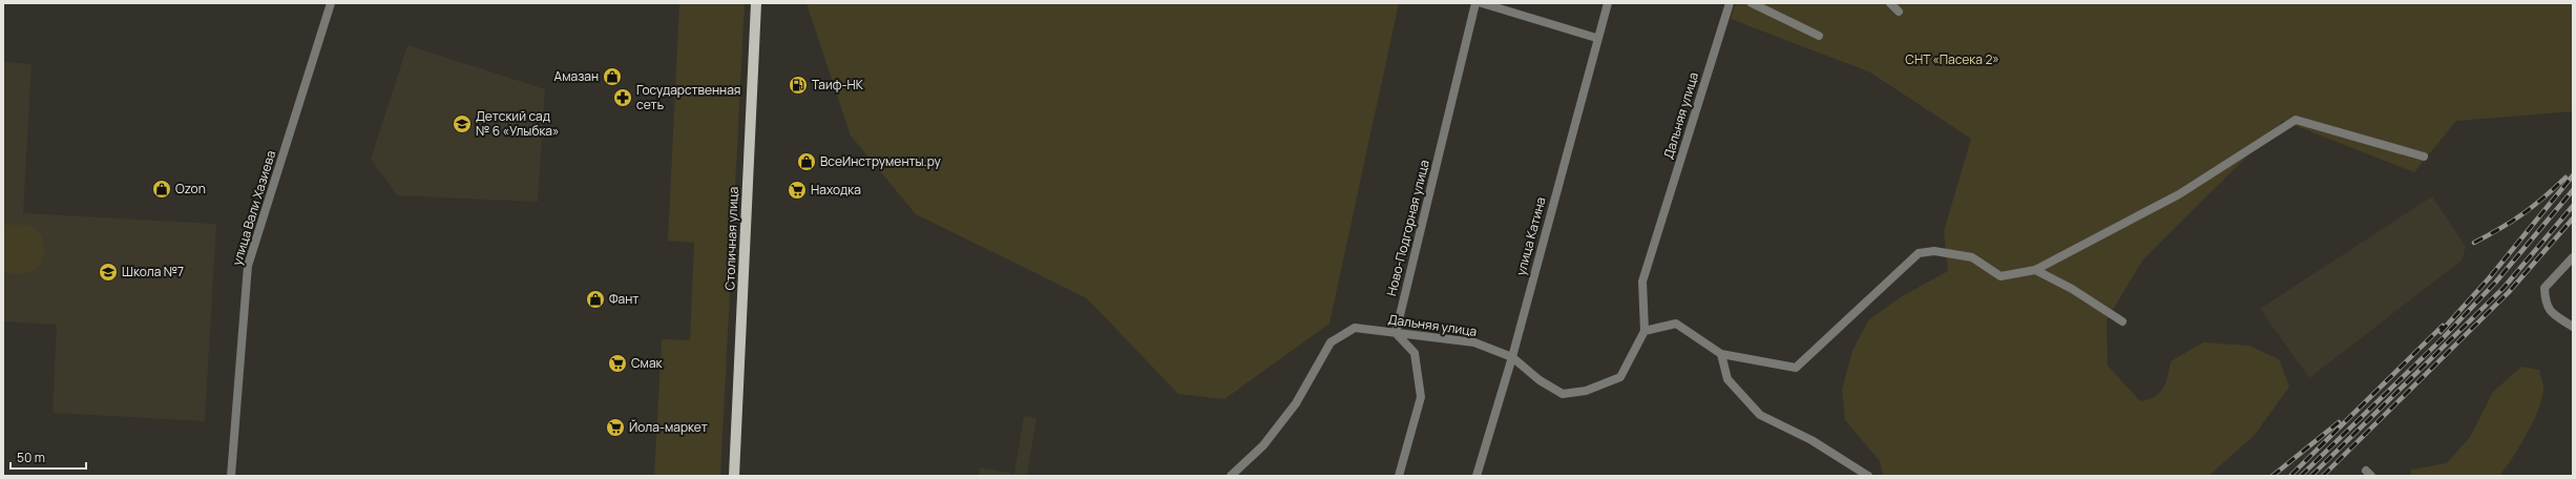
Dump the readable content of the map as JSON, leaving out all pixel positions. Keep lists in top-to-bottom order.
{
  "streets": {
    "main road": ["Столичная улица"],
    "street": [
      "Дальняя улица",
      "улица Вали Хазиева",
      "Ново-Подгорная улица",
      "улица Катина"
    ]
  },
  "crossings": [
    ["Дальняя улица", "Ново-Подгорная улица"],
    ["Дальняя улица", "улица Катина"]
  ],
  "parks": ["СНТ «Пасека 2»"],
  "places": {
    "shop": [
      "Амазан",
      "ВсеИнструменты.ру",
      "Ozon",
      "Фант"
    ],
    "fuel station": ["Таиф-НК"],
    "pharmacy": ["Государственная сеть"],
    "school or university": ["Детский сад № 6 «Улыбка»", "Школа №7"],
    "supermarket": ["Находка", "Смак", "Йола-маркет"]
  },
  "scale_bar": "50 m"
}
